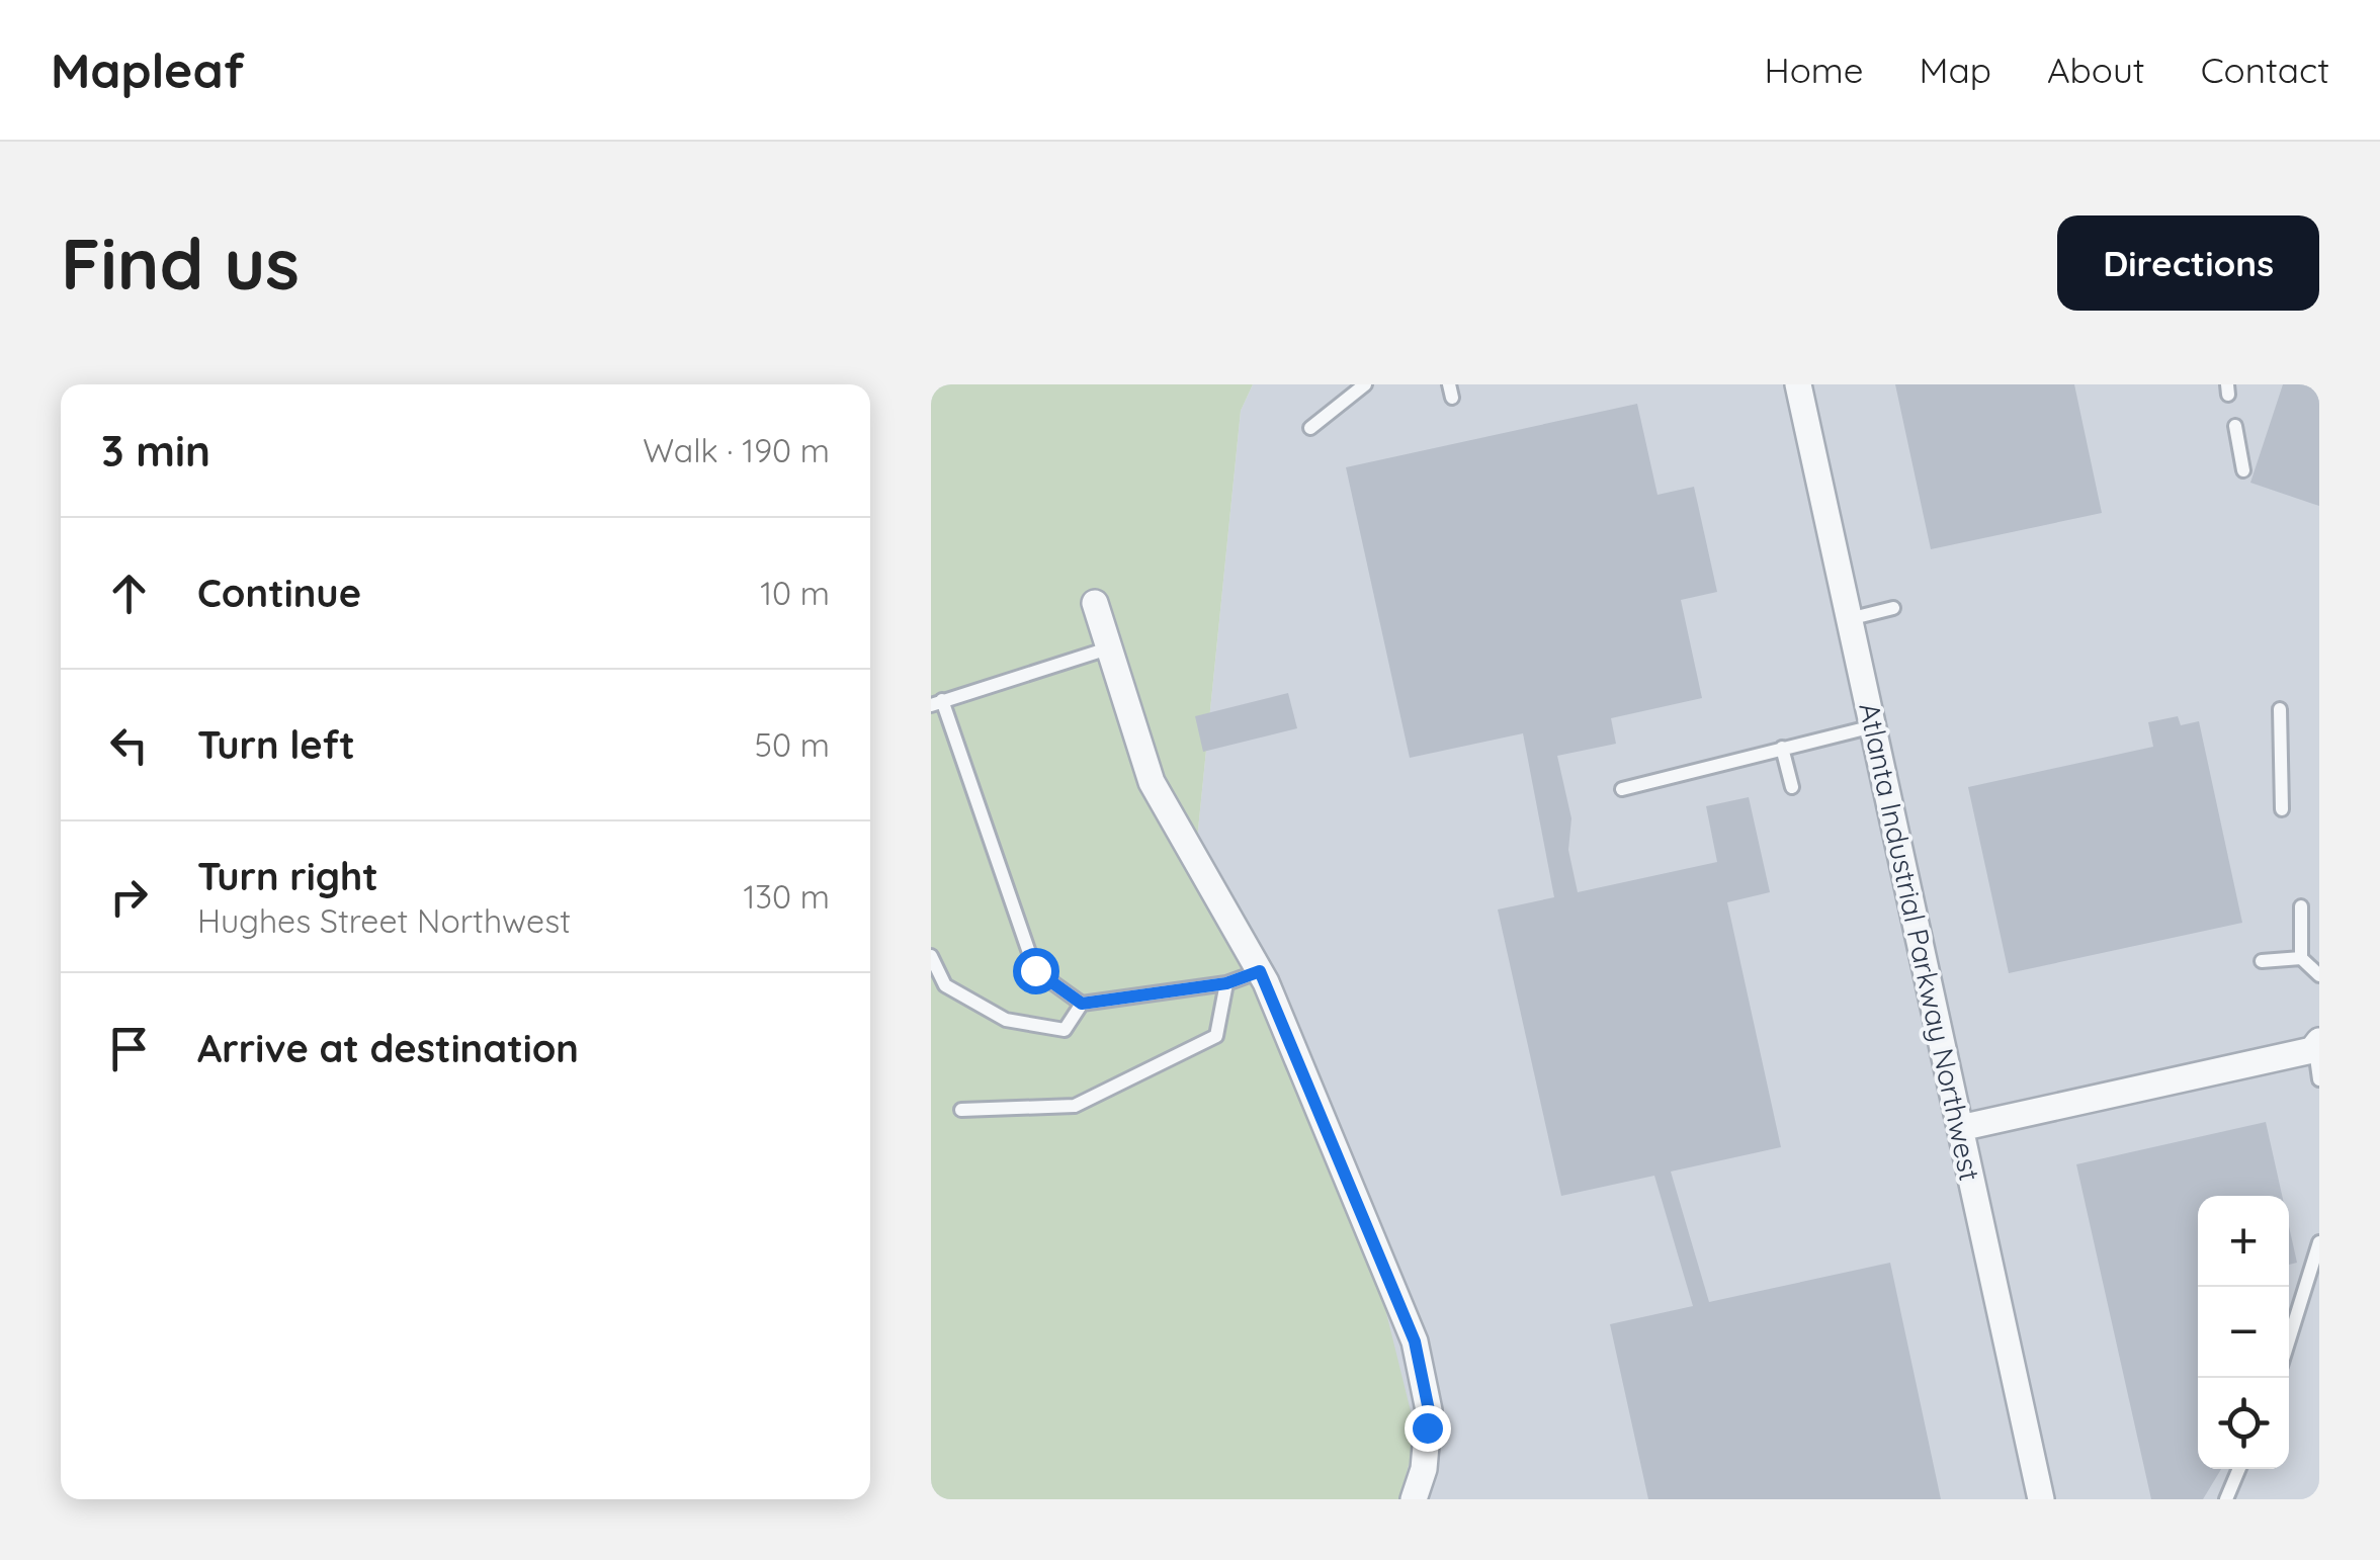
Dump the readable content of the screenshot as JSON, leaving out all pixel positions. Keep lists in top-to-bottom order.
{
  "streets": {
    "street": ["Atlanta Industrial Parkway Northwest"]
  },
  "page": {
    "header": "Mapleaf",
    "nav": [
      "Home",
      "Map",
      "About",
      "Contact"
    ],
    "buttons": "Directions",
    "title": "Find us",
    "heading": ["3 min", "Walk · 190 m"],
    "list": [
      ["Continue", "10 m"],
      ["Turn left", "50 m"],
      ["Turn right", "Hughes Street Northwest", "130 m"],
      "Arrive at destination"
    ],
    "map_buttons": ["+", "−"]
  }
}
